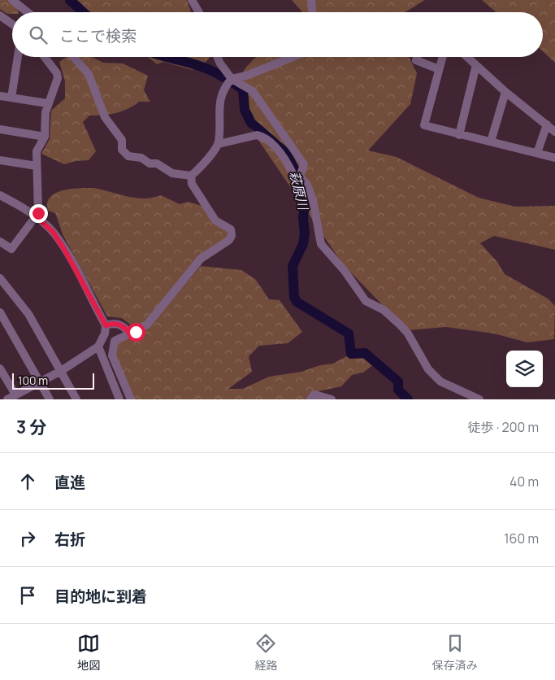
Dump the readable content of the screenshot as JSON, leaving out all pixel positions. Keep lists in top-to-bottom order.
{
  "water": ["萩原川"],
  "scale_bar": "100 m",
  "page": {
    "search": "ここで検索",
    "scale": "100 m",
    "heading": ["3 分", "徒歩 · 200 m"],
    "list": [
      ["直進", "40 m"],
      ["右折", "160 m"],
      "目的地に到着"
    ],
    "nav": ["地図", "経路", "保存済み"]
  }
}
